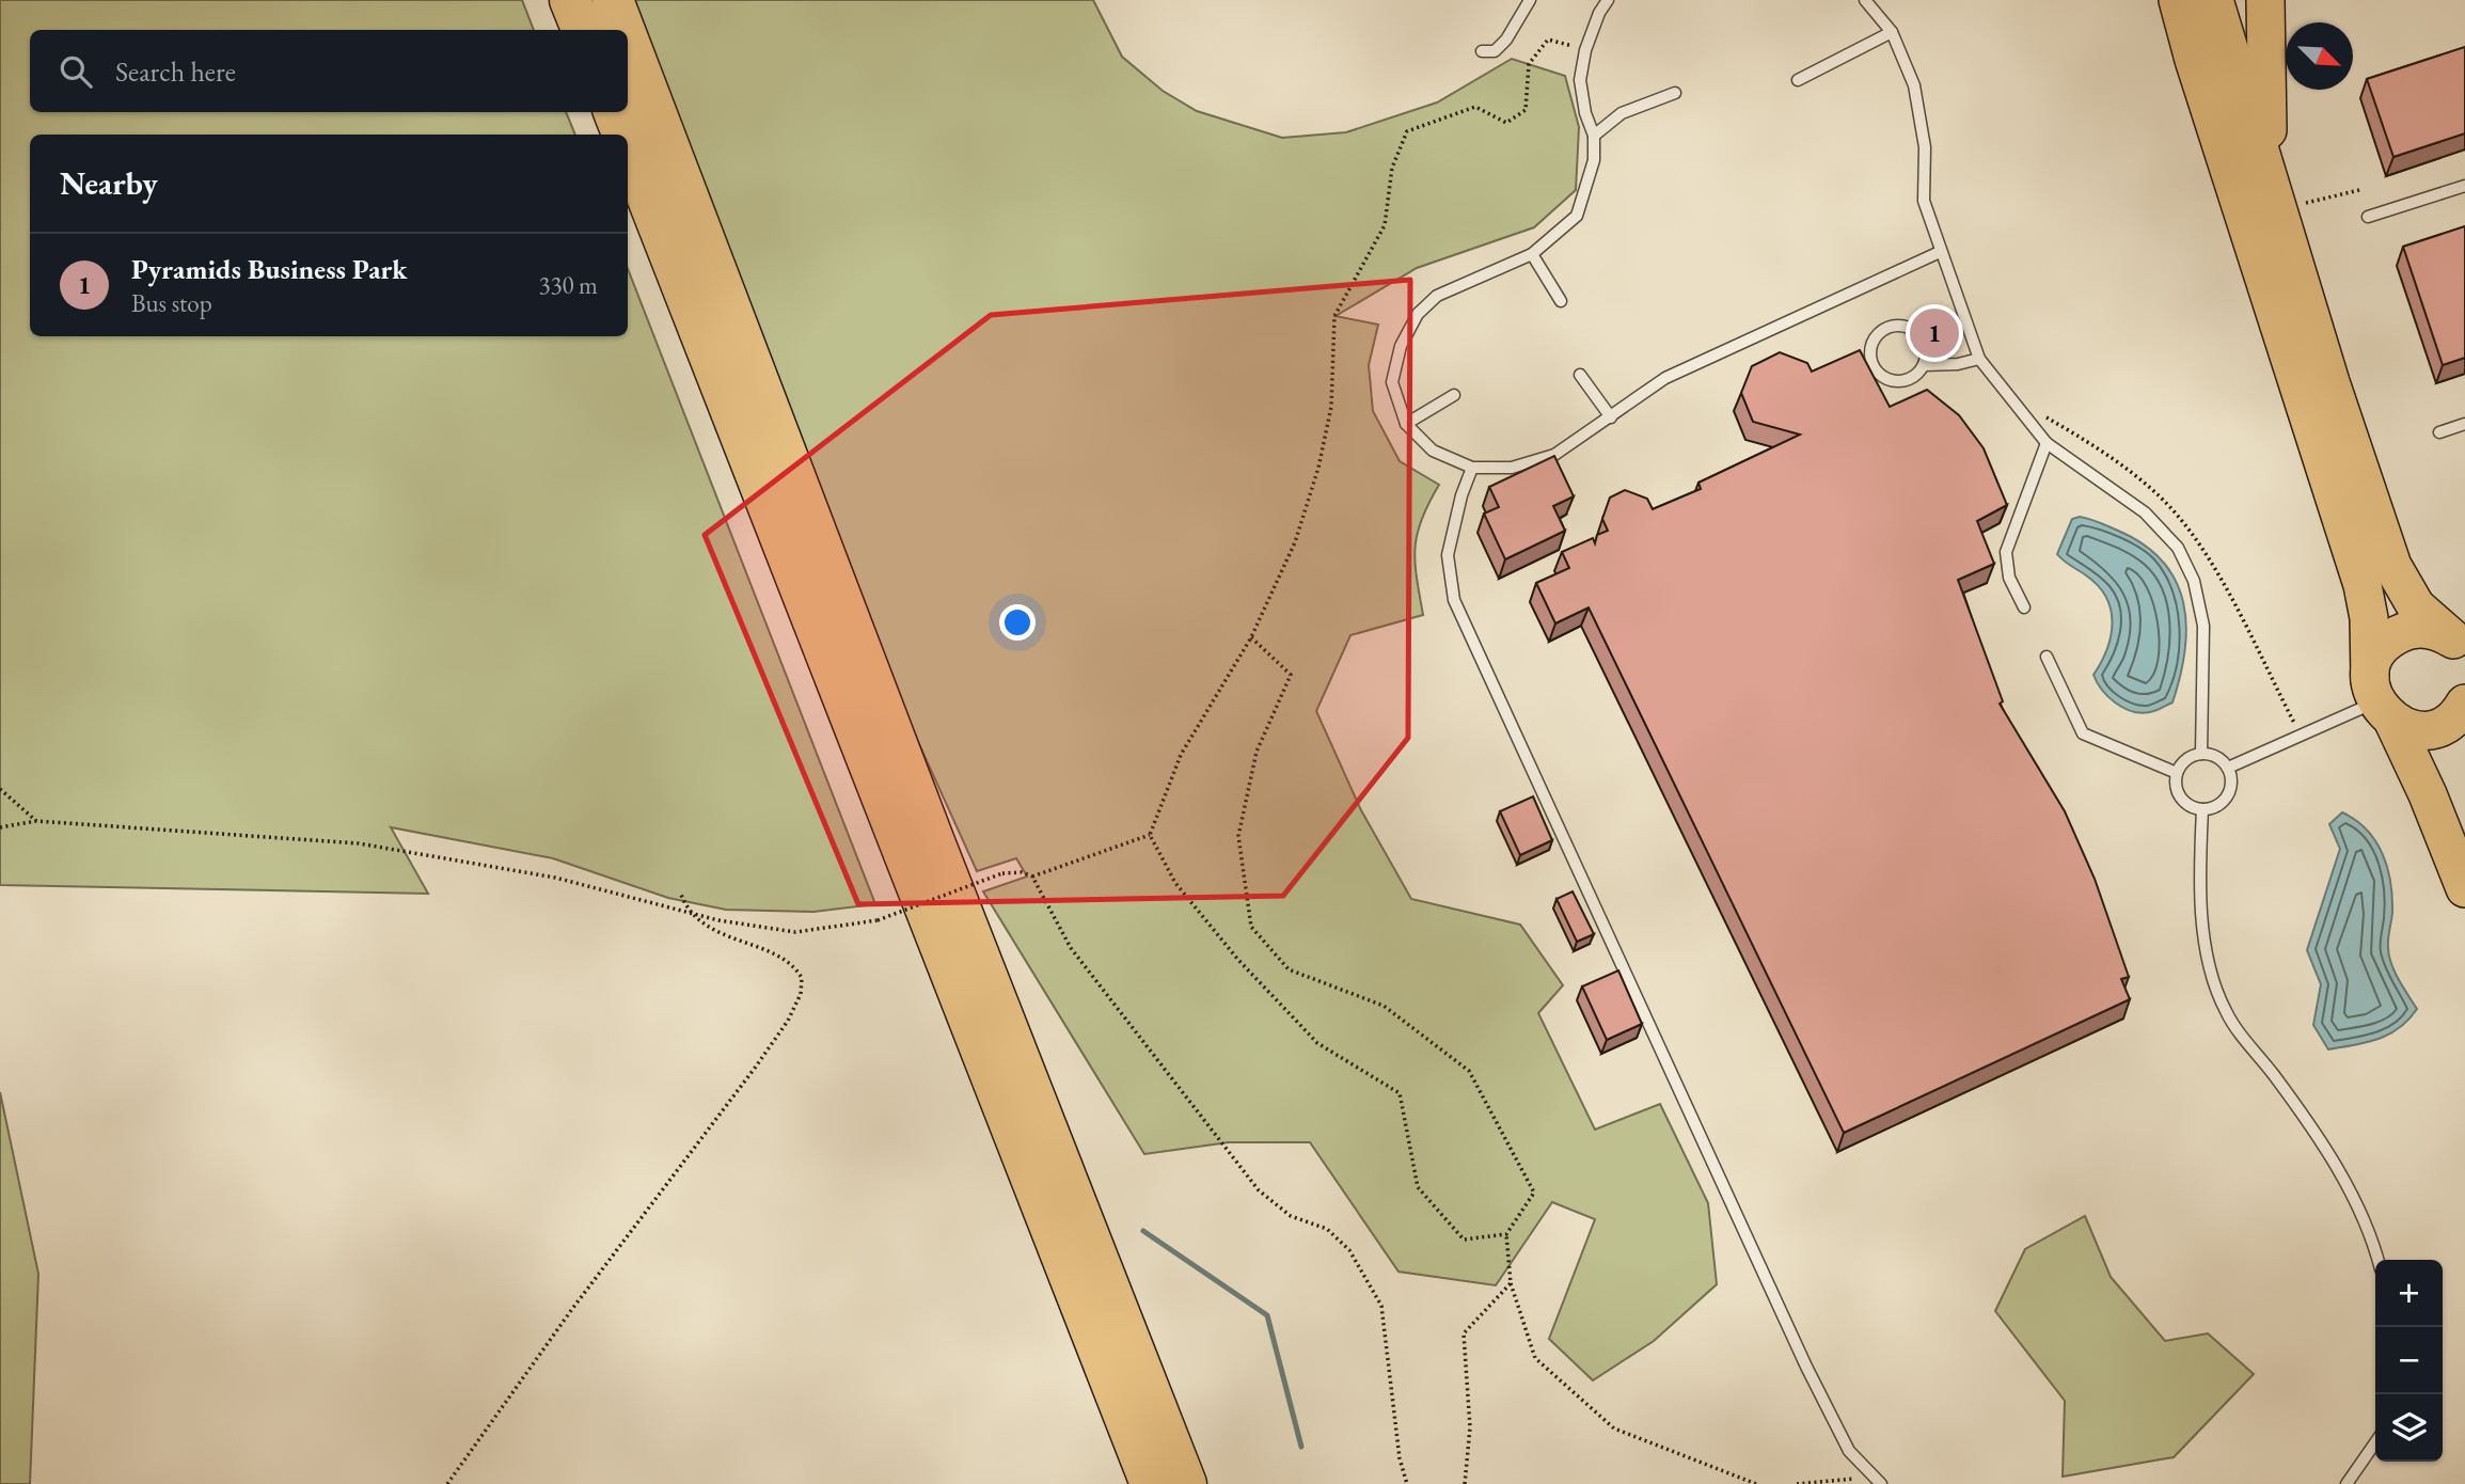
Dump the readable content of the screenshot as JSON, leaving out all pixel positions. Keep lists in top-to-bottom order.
{
  "north": "bottom right",
  "page": {
    "search": "Search here",
    "heading": "Nearby",
    "list": [
      {
        "mark": "1",
        "name": "Pyramids Business Park",
        "note": "Bus stop",
        "value": "330 m"
      }
    ],
    "pins": "1",
    "map_buttons": ["+", "−"]
  }
}
